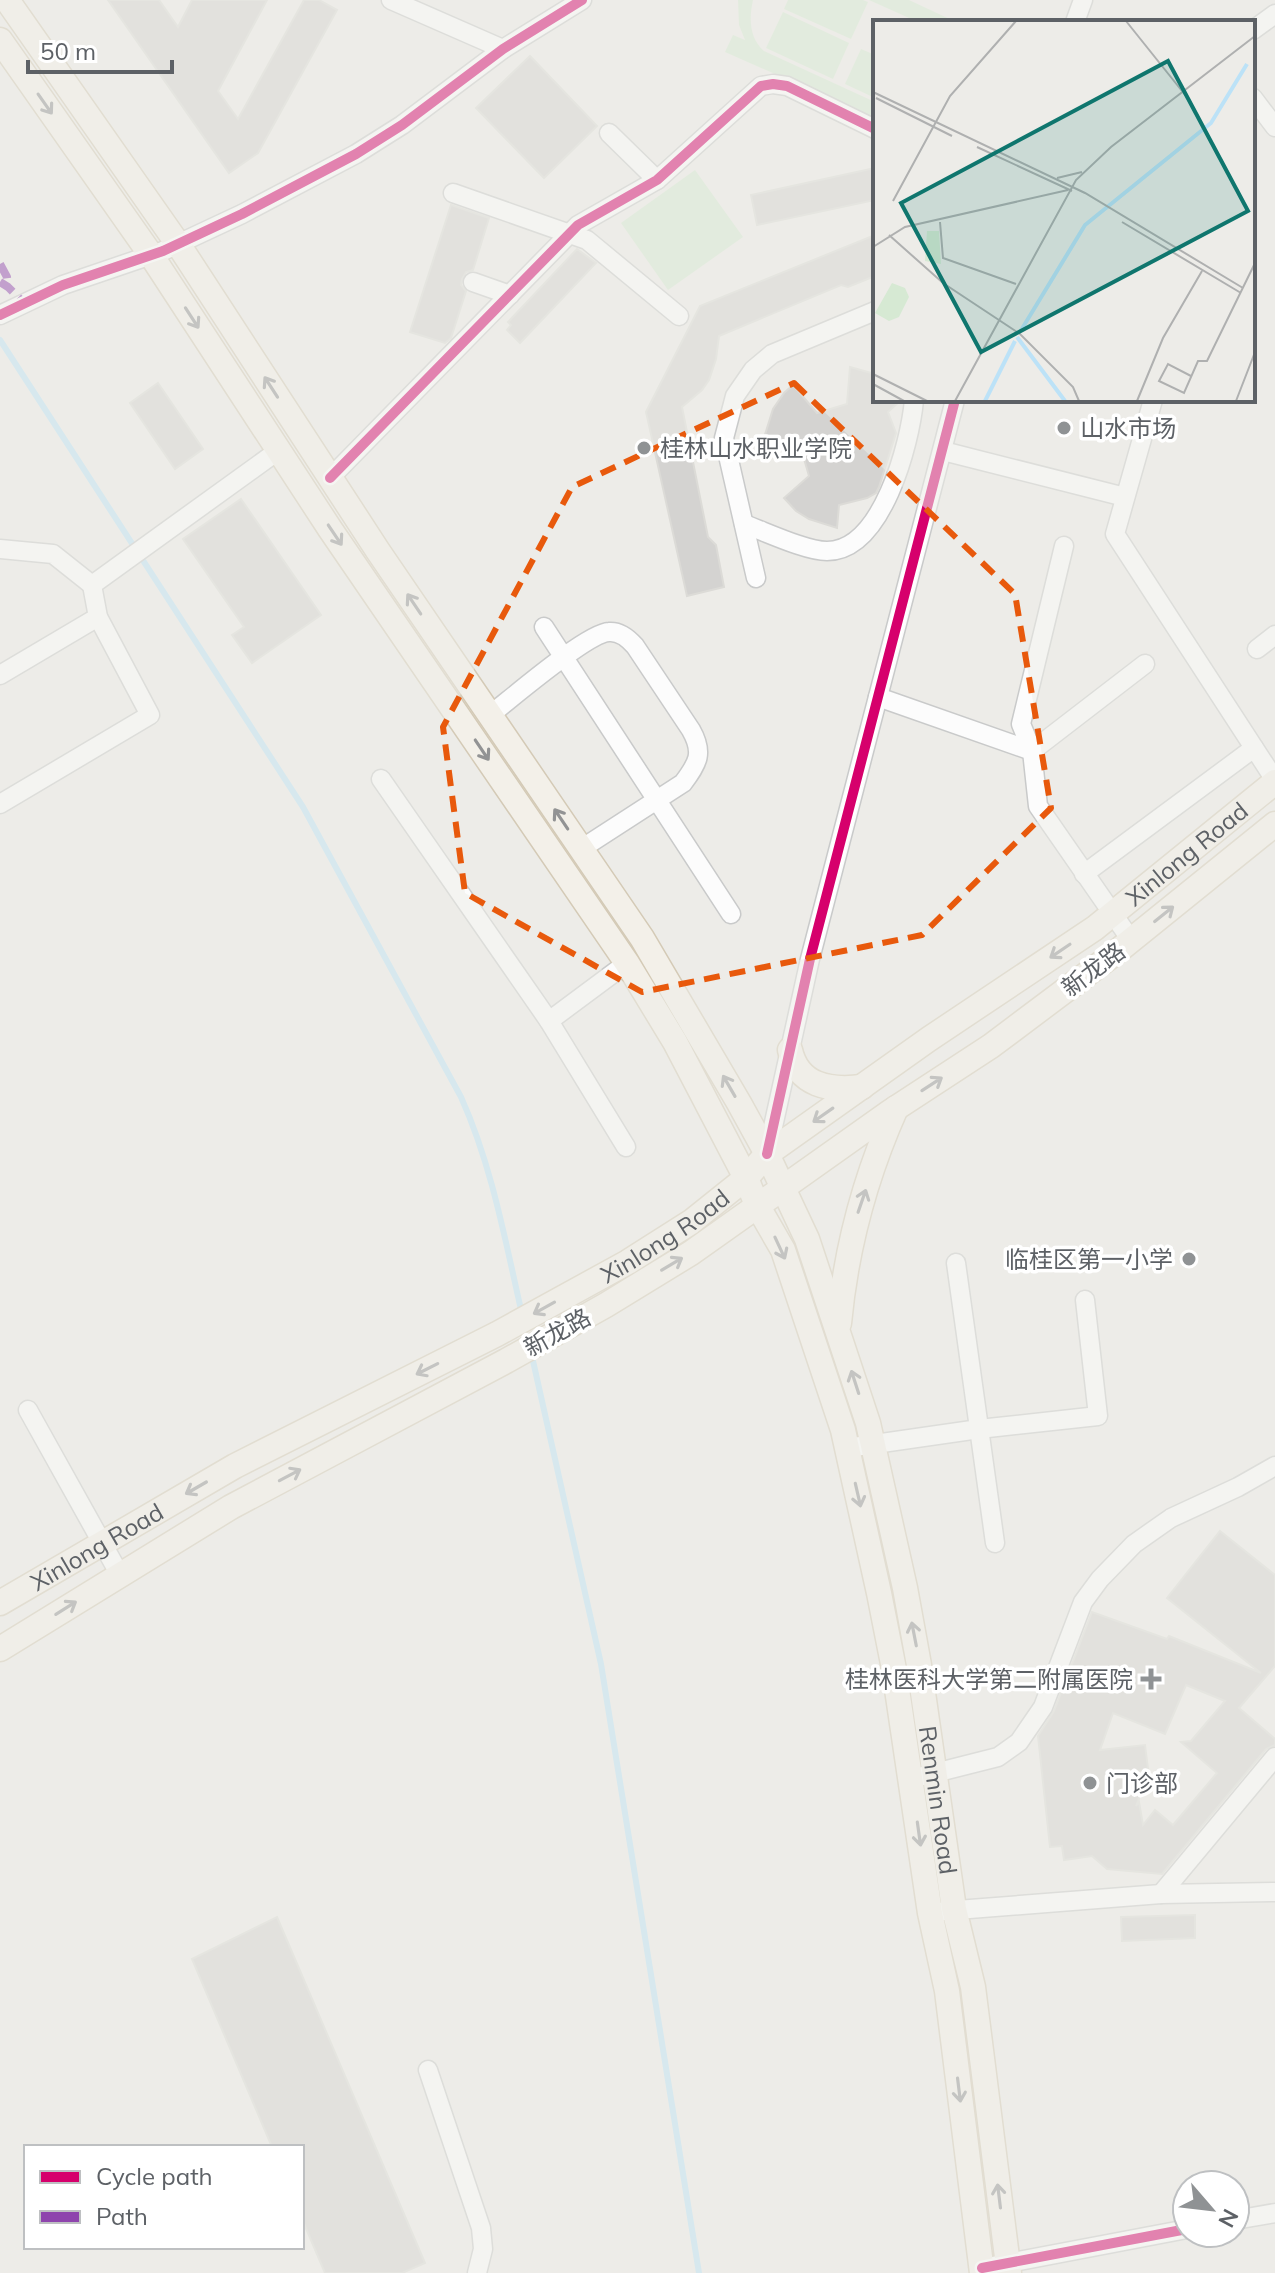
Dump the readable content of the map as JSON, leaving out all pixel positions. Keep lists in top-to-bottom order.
{
  "streets": {
    "main road": ["Xinlong Road", "新龙路", "Renmin Road"]
  },
  "crossings": [
    ["Xinlong Road", "Renmin Road"],
    ["新龙路", "Renmin Road"]
  ],
  "one_way": ["Xinlong Road", "新龙路"],
  "places": {
    "other": [
      "山水市场",
      "桂林山水职业学院",
      "临桂区第一小学",
      "门诊部"
    ],
    "health": ["桂林医科大学第二附属医院"]
  },
  "legend": ["Cycle path", "Path"],
  "scale_bar": "50 m",
  "north": "bottom right"
}
